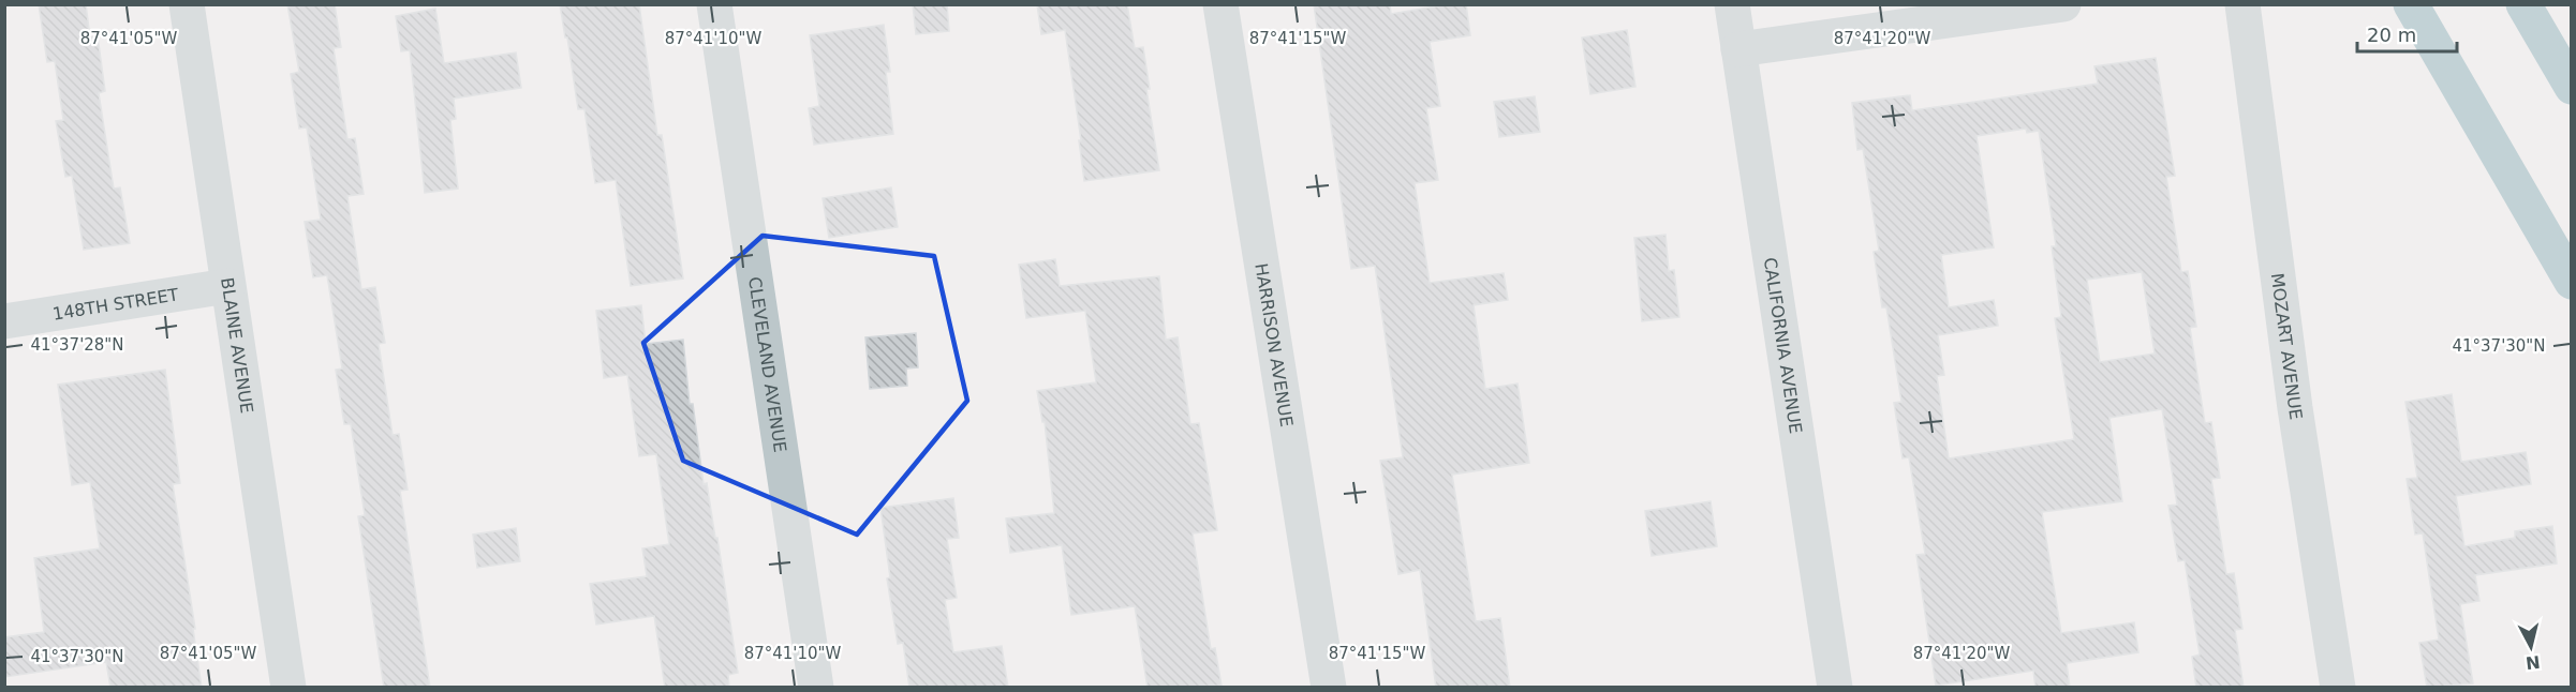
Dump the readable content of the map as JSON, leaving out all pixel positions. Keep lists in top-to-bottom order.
{
  "streets": {
    "street": [
      "148TH STREET",
      "BLAINE AVENUE",
      "HARRISON AVENUE",
      "CALIFORNIA AVENUE",
      "MOZART AVENUE",
      "CLEVELAND AVENUE"
    ]
  },
  "crossings": [
    ["148TH STREET", "BLAINE AVENUE"]
  ],
  "scale_bar": "20 m",
  "north": "bottom",
  "coordinates": [
    "87°41'05\"W",
    "87°41'10\"W",
    "87°41'15\"W",
    "87°41'20\"W",
    "41°37'28\"N",
    "41°37'30\"N"
  ]
}
